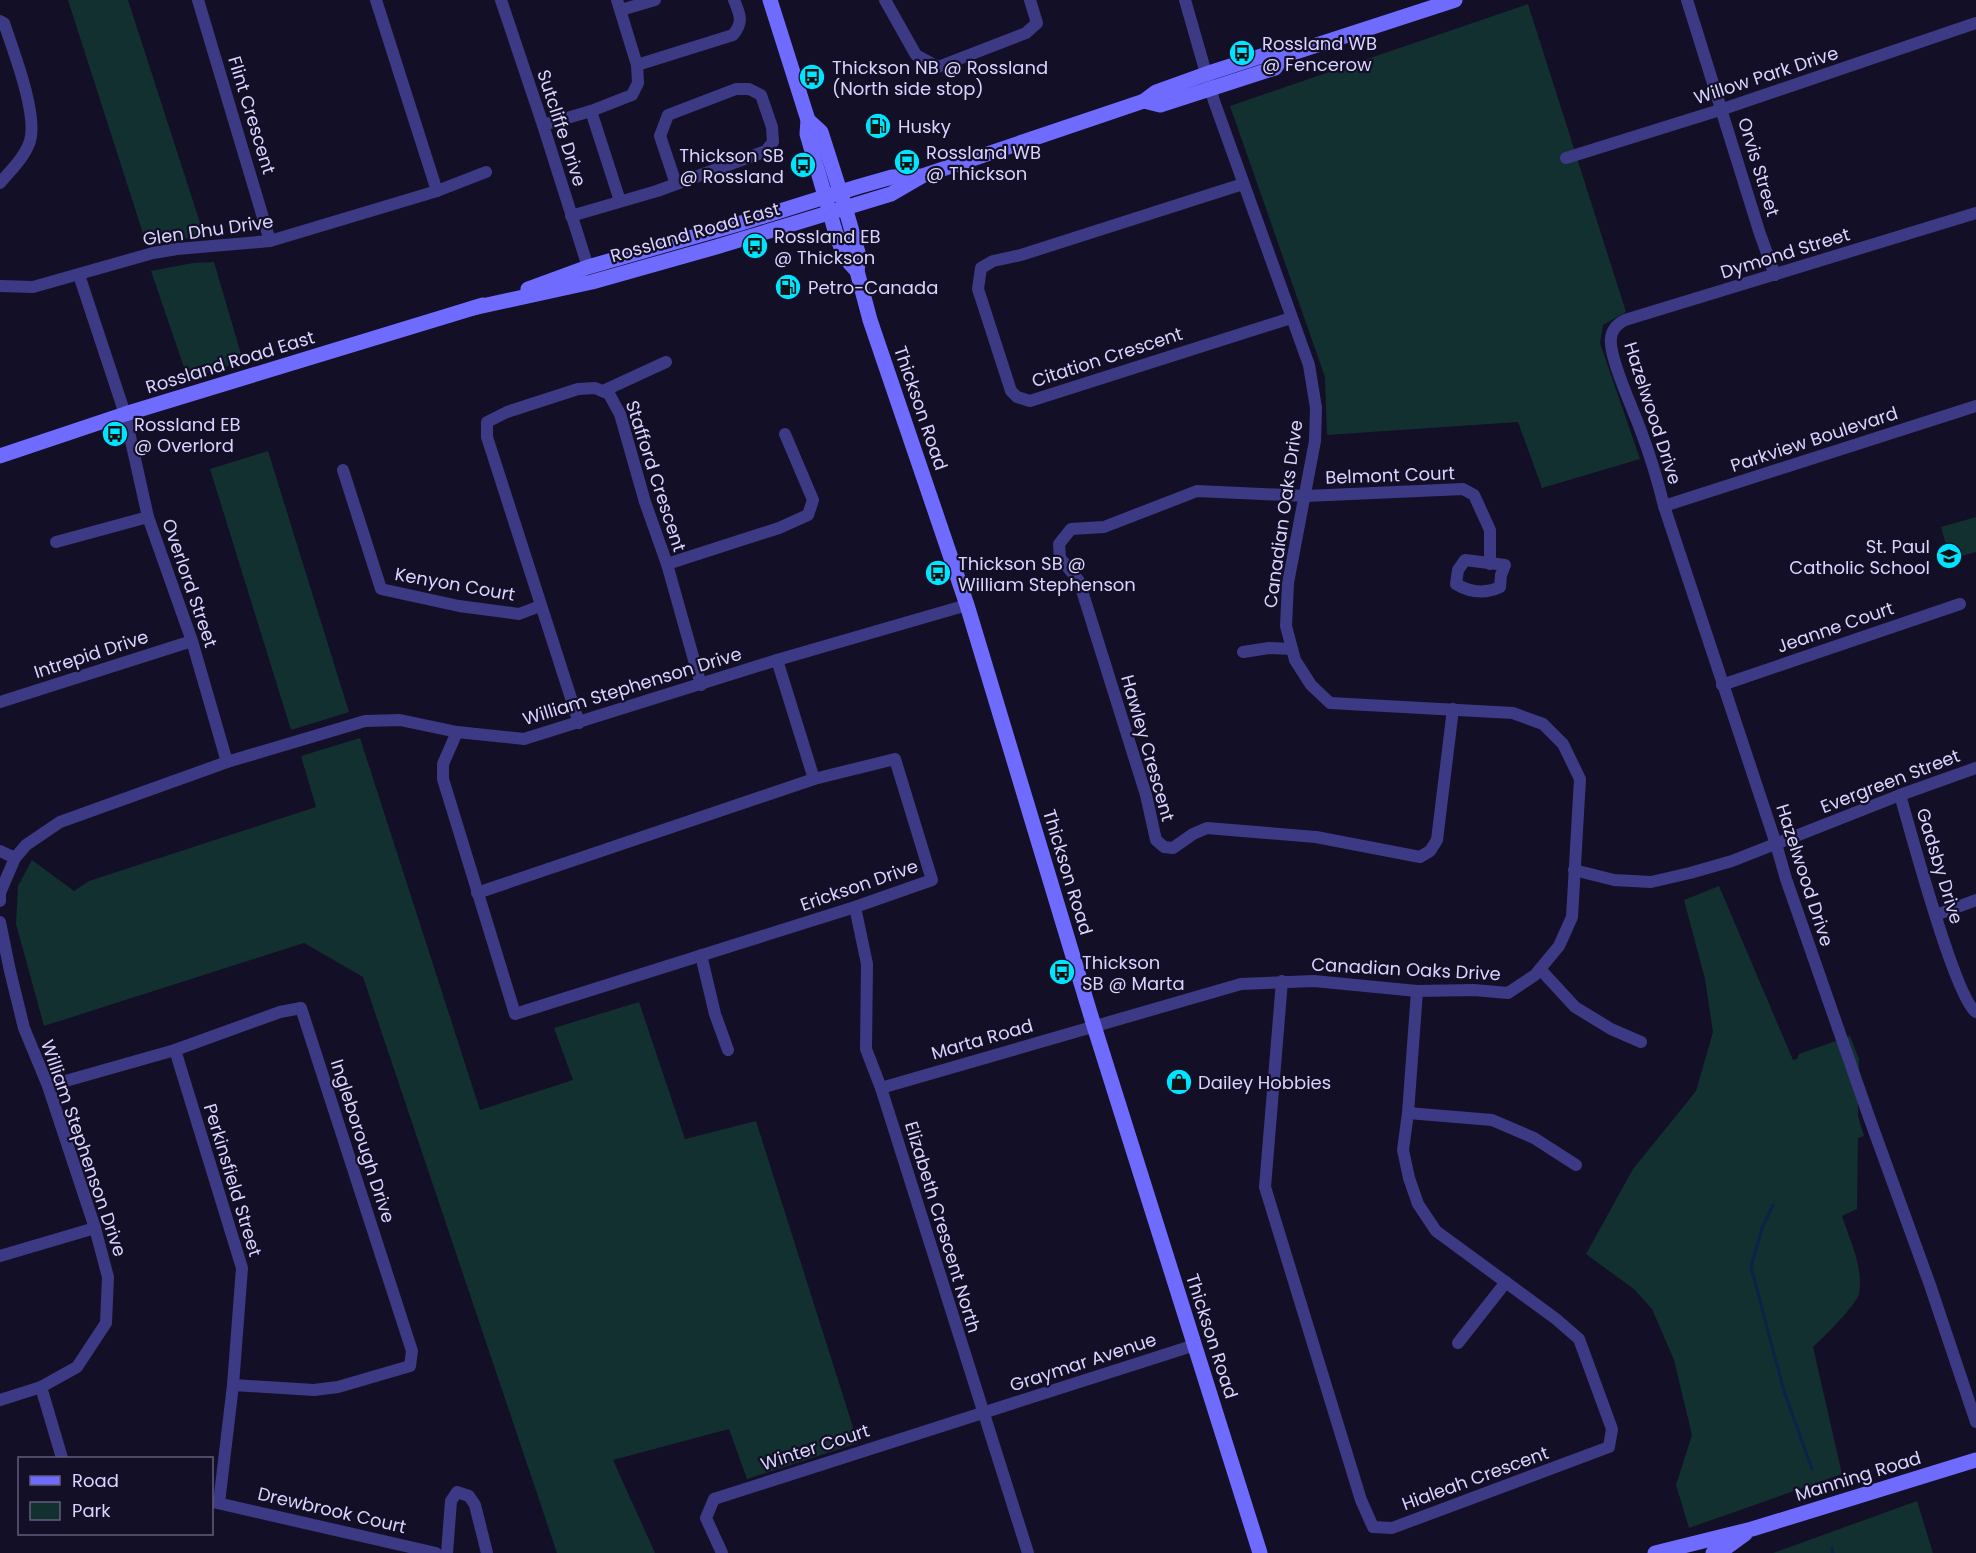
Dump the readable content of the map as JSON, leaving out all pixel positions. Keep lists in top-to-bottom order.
{
  "streets": {
    "main road": ["Rossland Road East", "Thickson Road", "Manning Road"],
    "street": [
      "Willow Park Drive",
      "Flint Crescent",
      "Sutcliffe Drive",
      "Orvis Street",
      "Glen Dhu Drive",
      "Dymond Street",
      "Citation Crescent",
      "Hazelwood Drive",
      "Parkview Boulevard",
      "Belmont Court",
      "Stafford Crescent",
      "Canadian Oaks Drive",
      "Overlord Street",
      "Kenyon Court",
      "Jeanne Court",
      "Intrepid Drive",
      "William Stephenson Drive",
      "Hawley Crescent",
      "Evergreen Street",
      "Gadsby Drive",
      "Erickson Drive",
      "Marta Road",
      "Ingleborough Drive",
      "Perkinsfield Street",
      "Elizabeth Crescent North",
      "Graymar Avenue",
      "Winter Court",
      "Hialeah Crescent",
      "Drewbrook Court"
    ]
  },
  "crossings": [
    ["Willow Park Drive", "Orvis Street"],
    ["Flint Crescent", "Glen Dhu Drive"],
    ["Sutcliffe Drive", "Rossland Road East"],
    ["Orvis Street", "Dymond Street"],
    ["Glen Dhu Drive", "Overlord Street"],
    ["Rossland Road East", "Thickson Road"],
    ["Rossland Road East", "Canadian Oaks Drive"],
    ["Rossland Road East", "Overlord Street"],
    ["Dymond Street", "Hazelwood Drive"],
    ["Citation Crescent", "Canadian Oaks Drive"],
    ["Thickson Road", "Canadian Oaks Drive"],
    ["Thickson Road", "William Stephenson Drive"],
    ["Thickson Road", "Marta Road"],
    ["Thickson Road", "Graymar Avenue"],
    ["Hazelwood Drive", "Parkview Boulevard"],
    ["Hazelwood Drive", "Jeanne Court"],
    ["Hazelwood Drive", "Evergreen Street"],
    ["Belmont Court", "Canadian Oaks Drive"],
    ["Belmont Court", "Hawley Crescent"],
    ["Stafford Crescent", "Kenyon Court"],
    ["Stafford Crescent", "William Stephenson Drive"],
    ["Canadian Oaks Drive", "Hawley Crescent"],
    ["Canadian Oaks Drive", "Evergreen Street"],
    ["Canadian Oaks Drive", "Marta Road"],
    ["Canadian Oaks Drive", "Hialeah Crescent"],
    ["Overlord Street", "Intrepid Drive"],
    ["Overlord Street", "William Stephenson Drive"],
    ["William Stephenson Drive", "Erickson Drive"],
    ["William Stephenson Drive", "Ingleborough Drive"],
    ["Evergreen Street", "Gadsby Drive"],
    ["Erickson Drive", "Elizabeth Crescent North"],
    ["Marta Road", "Elizabeth Crescent North"],
    ["Ingleborough Drive", "Perkinsfield Street"],
    ["Perkinsfield Street", "Drewbrook Court"],
    ["Elizabeth Crescent North", "Graymar Avenue"],
    ["Elizabeth Crescent North", "Winter Court"],
    ["Graymar Avenue", "Winter Court"]
  ],
  "places": {
    "bus stop": [
      "Rossland WB @ Fencerow",
      "Thickson NB @ Rossland (North side stop)",
      "Rossland WB @ Thickson",
      "Thickson SB @ Rossland",
      "Rossland EB @ Thickson",
      "Rossland EB @ Overlord",
      "Thickson SB @ William Stephenson",
      "Thickson SB @ Marta"
    ],
    "fuel station": ["Husky", "Petro-Canada"],
    "school or university": ["St. Paul Catholic School"],
    "shop": ["Dailey Hobbies"]
  },
  "legend": ["Road", "Park"]
}
